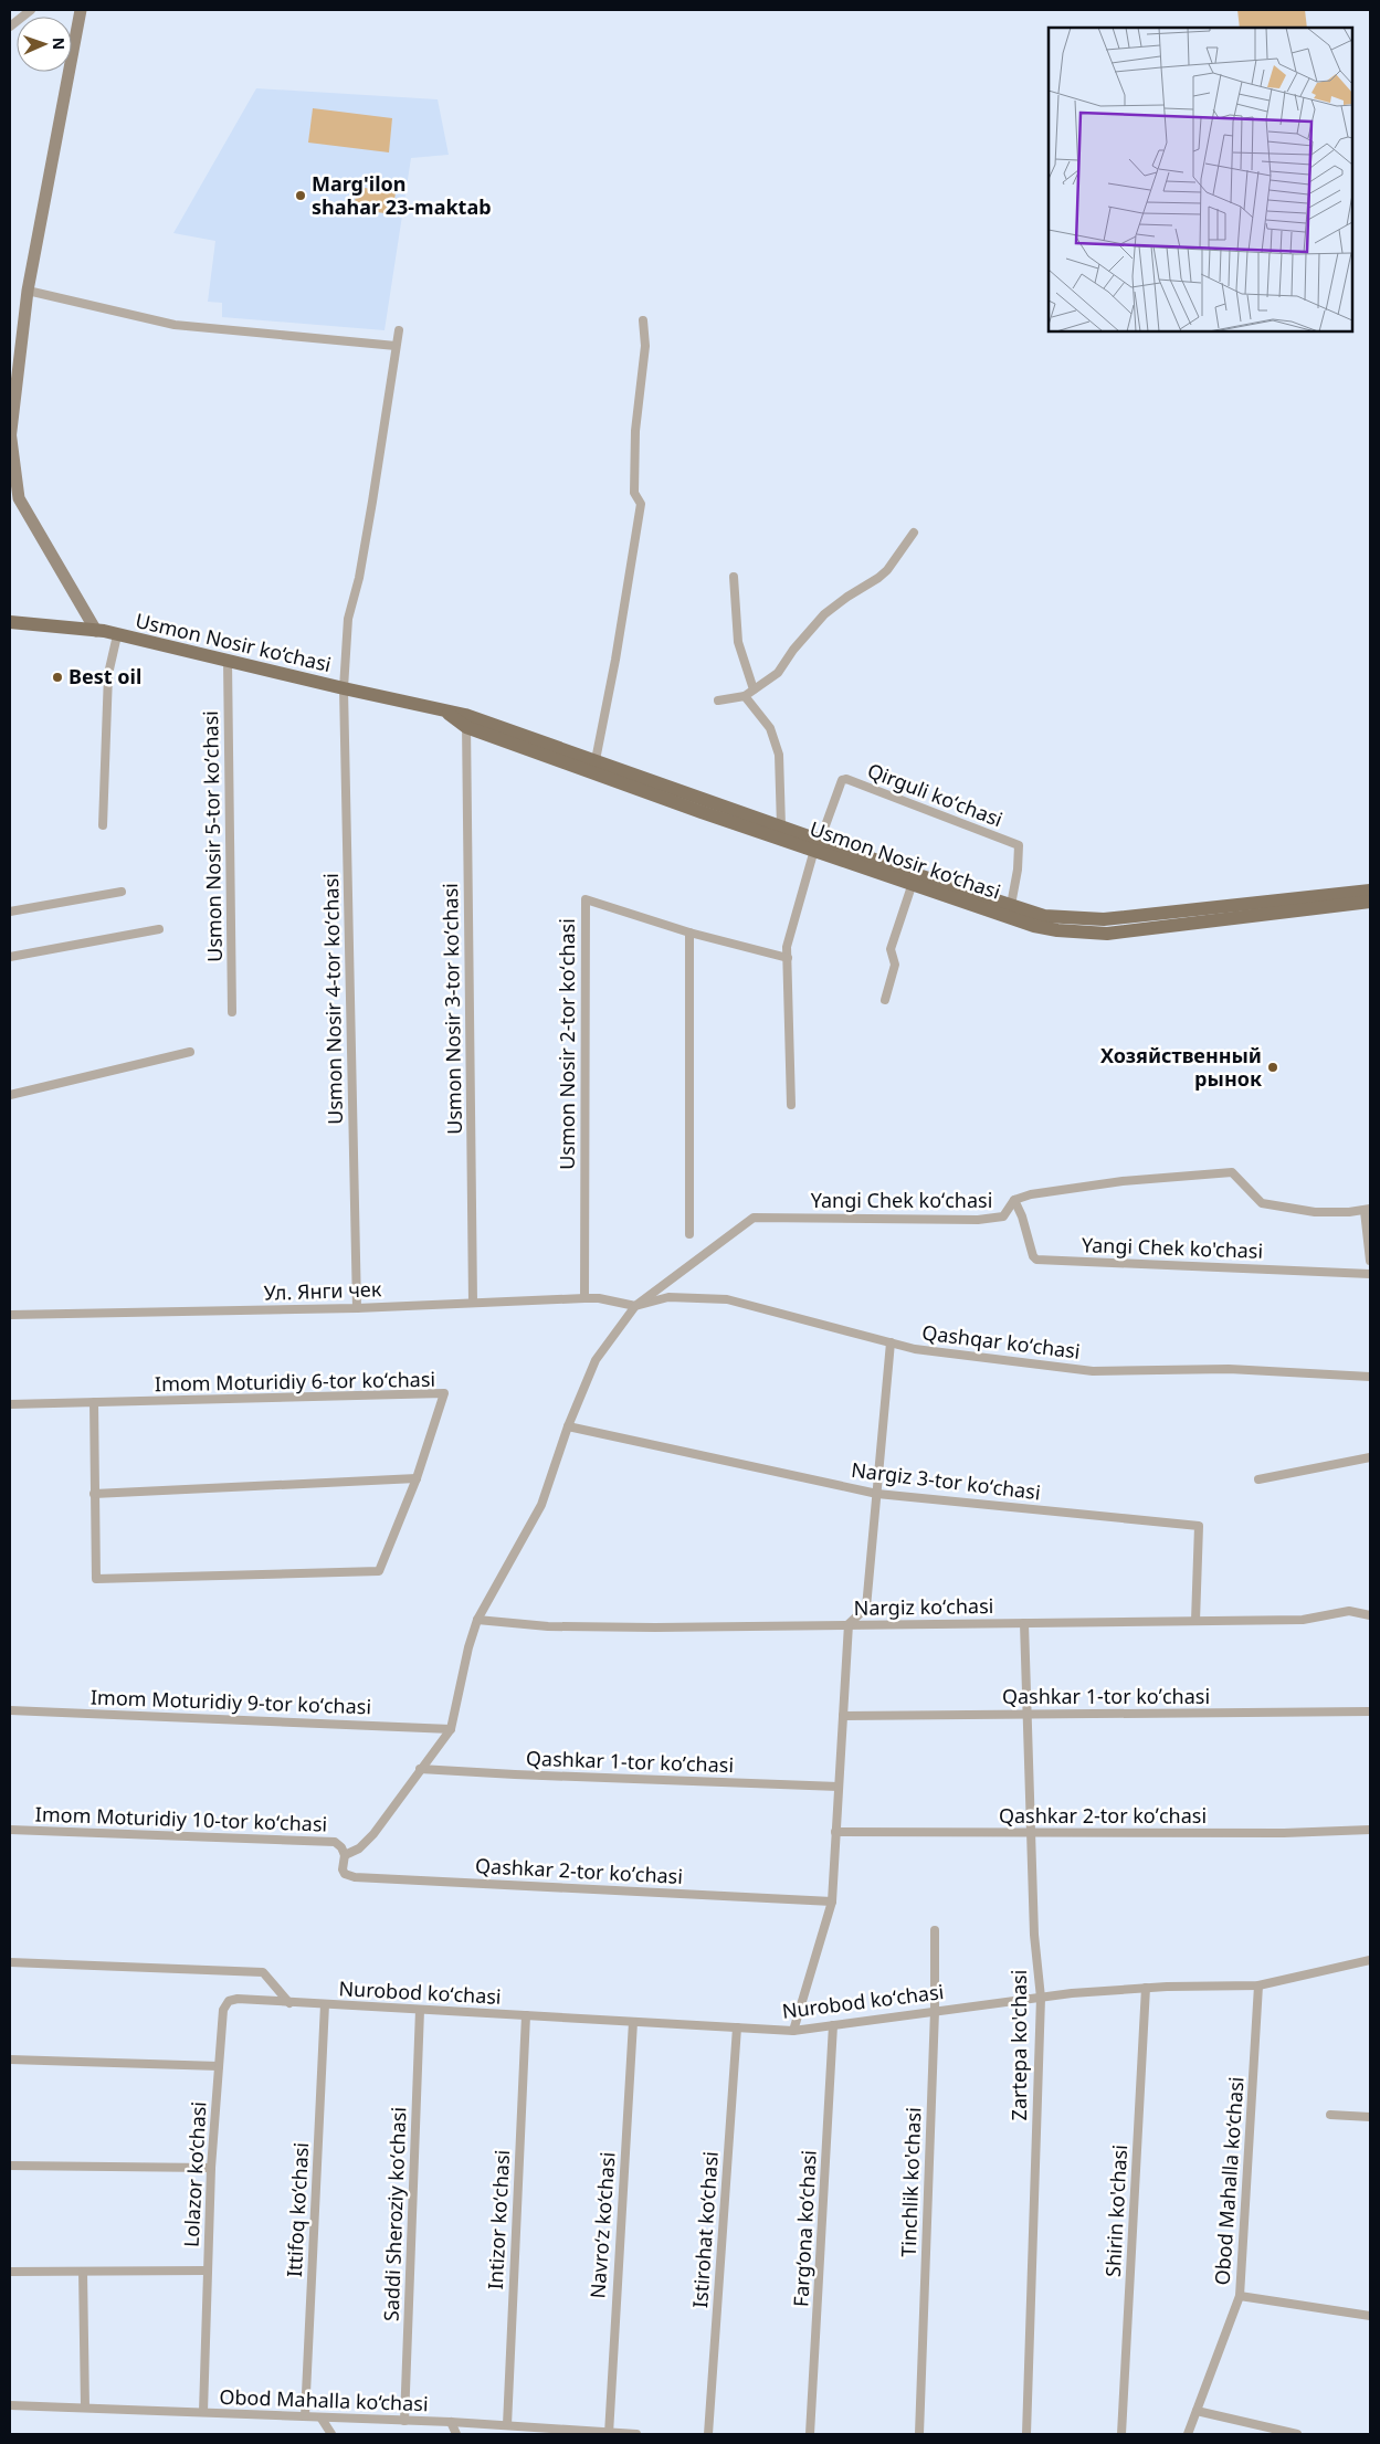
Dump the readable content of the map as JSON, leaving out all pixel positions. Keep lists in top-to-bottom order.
{
  "streets": {
    "main road": ["Usmon Nosir ko‘chasi"],
    "street": [
      "Qirguli koʻchasi",
      "Usmon Nosir 5-tor koʻchasi",
      "Usmon Nosir 4-tor koʻchasi",
      "Usmon Nosir 3-tor koʻchasi",
      "Usmon Nosir 2-tor koʻchasi",
      "Yangi Chek koʻchasi",
      "Yangi Chek ko'chasi",
      "Ул. Янги чек",
      "Qashqar koʻchasi",
      "Imom Moturidiy 6-tor koʻchasi",
      "Nargiz 3-tor koʻchasi",
      "Nargiz koʻchasi",
      "Qashkar 1-tor koʼchasi",
      "Imom Moturidiy 9-tor koʻchasi",
      "Qashkar 2-tor koʼchasi",
      "Imom Moturidiy 10-tor koʻchasi",
      "Nurobod koʻchasi",
      "Zartepa ko'chasi",
      "Lolazor ko‘chasi",
      "Obod Mahalla ko‘chasi",
      "Tinchlik ko'chasi",
      "Ittifoq ko‘chasi",
      "Shirin ko'chasi",
      "Saddi Sheroziy koʻchasi",
      "Intizor koʻchasi",
      "Navro‘z ko‘chasi",
      "Farg‘ona ko‘chasi",
      "Istirohat ko‘chasi"
    ]
  },
  "crossings": [
    ["Usmon Nosir ko‘chasi", "Qirguli koʻchasi"],
    ["Usmon Nosir ko‘chasi", "Usmon Nosir 5-tor koʻchasi"],
    ["Usmon Nosir ko‘chasi", "Usmon Nosir 4-tor koʻchasi"],
    ["Usmon Nosir ko‘chasi", "Usmon Nosir 3-tor koʻchasi"],
    ["Usmon Nosir 4-tor koʻchasi", "Ул. Янги чек"],
    ["Usmon Nosir 3-tor koʻchasi", "Ул. Янги чек"],
    ["Usmon Nosir 2-tor koʻchasi", "Ул. Янги чек"],
    ["Yangi Chek koʻchasi", "Yangi Chek ko'chasi"],
    ["Yangi Chek koʻchasi", "Ул. Янги чек"],
    ["Yangi Chek koʻchasi", "Qashqar koʻchasi"],
    ["Ул. Янги чек", "Qashqar koʻchasi"],
    ["Nargiz 3-tor koʻchasi", "Nargiz koʻchasi"],
    ["Nargiz koʻchasi", "Zartepa ko'chasi"],
    ["Qashkar 1-tor koʼchasi", "Zartepa ko'chasi"],
    ["Qashkar 2-tor koʼchasi", "Imom Moturidiy 10-tor koʻchasi"],
    ["Qashkar 2-tor koʼchasi", "Zartepa ko'chasi"],
    ["Nurobod koʻchasi", "Zartepa ko'chasi"],
    ["Nurobod koʻchasi", "Lolazor ko‘chasi"],
    ["Nurobod koʻchasi", "Obod Mahalla ko‘chasi"],
    ["Nurobod koʻchasi", "Tinchlik ko'chasi"],
    ["Nurobod koʻchasi", "Ittifoq ko‘chasi"],
    ["Nurobod koʻchasi", "Shirin ko'chasi"],
    ["Nurobod koʻchasi", "Saddi Sheroziy koʻchasi"],
    ["Nurobod koʻchasi", "Intizor koʻchasi"],
    ["Nurobod koʻchasi", "Navro‘z ko‘chasi"],
    ["Nurobod koʻchasi", "Farg‘ona ko‘chasi"],
    ["Nurobod koʻchasi", "Istirohat ko‘chasi"],
    ["Lolazor ko‘chasi", "Obod Mahalla ko‘chasi"],
    ["Obod Mahalla ko‘chasi", "Ittifoq ko‘chasi"],
    ["Obod Mahalla ko‘chasi", "Saddi Sheroziy koʻchasi"],
    ["Obod Mahalla ko‘chasi", "Intizor koʻchasi"],
    ["Obod Mahalla ko‘chasi", "Navro‘z ko‘chasi"]
  ],
  "places": ["Marg'ilon shahar 23-maktab", "Best oil", "Хозяйственный рынок"],
  "north": "right"
}
